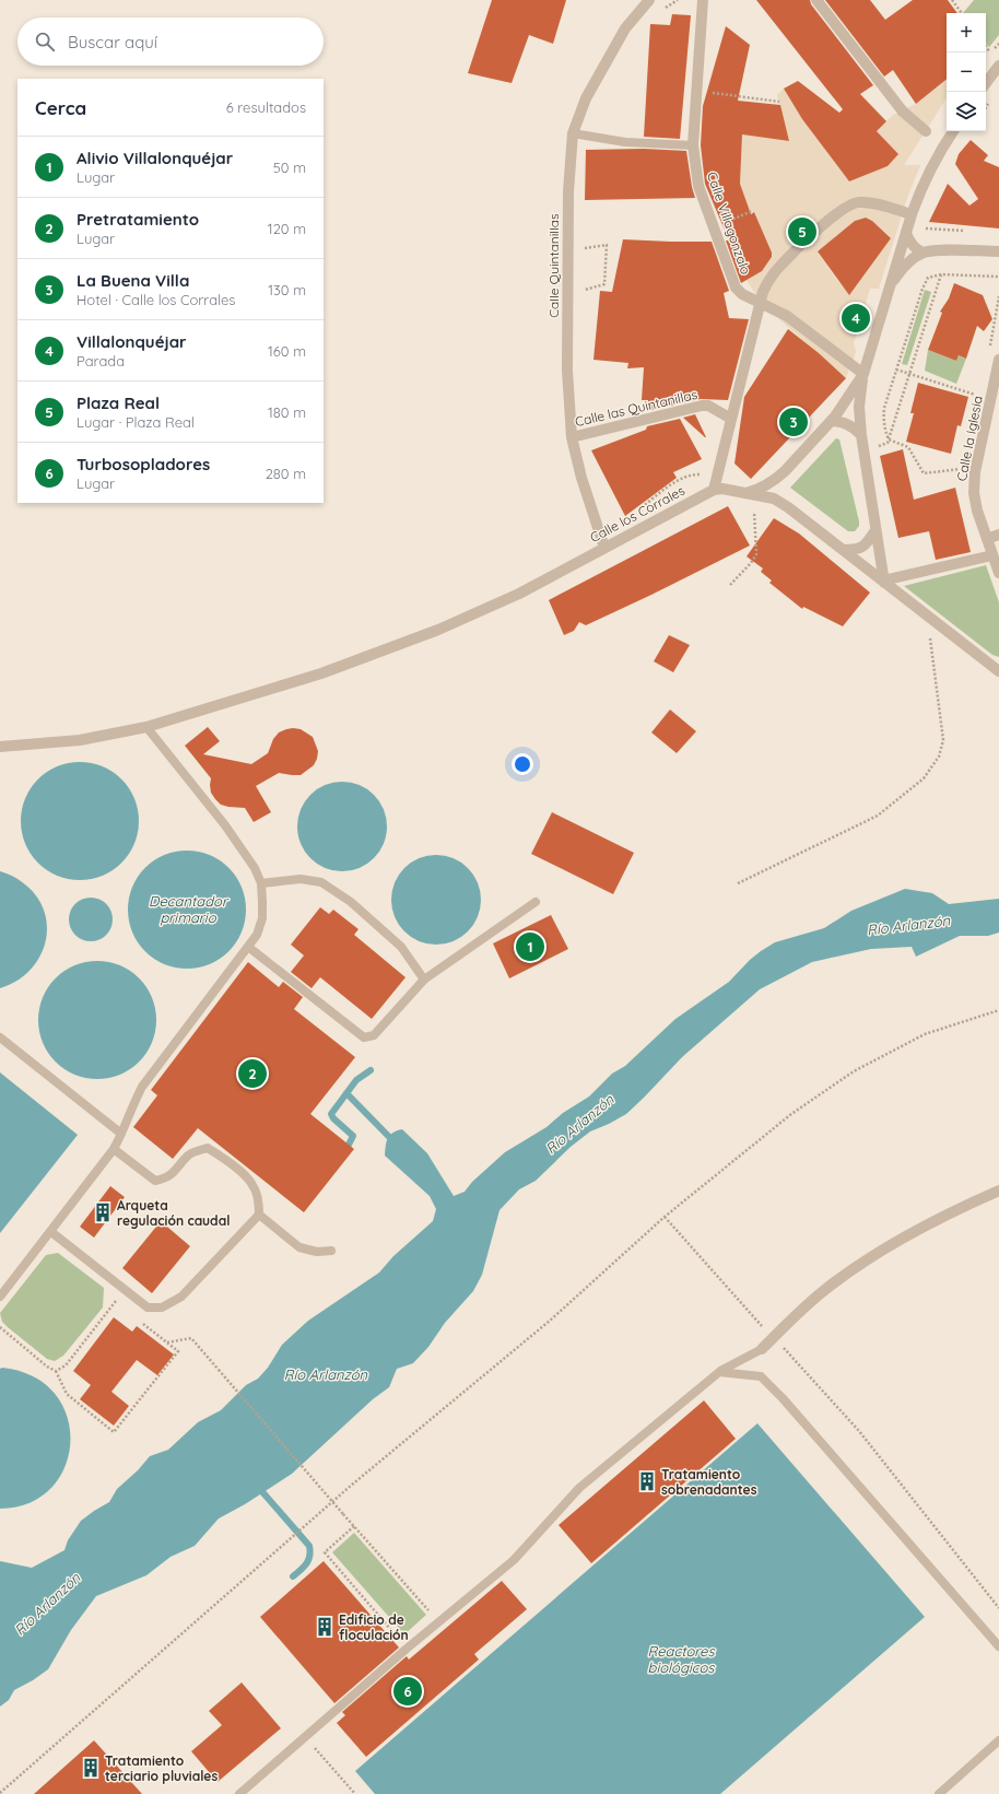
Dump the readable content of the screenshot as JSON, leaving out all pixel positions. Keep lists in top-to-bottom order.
{
  "streets": {
    "street": [
      "Calle Villagonzalo",
      "Calle Quintanillas",
      "Calle las Quintanillas",
      "Calle la Iglesia",
      "Calle los Corrales"
    ]
  },
  "crossings": [
    ["Calle Villagonzalo", "Calle los Corrales"],
    ["Calle Quintanillas", "Calle las Quintanillas"],
    ["Calle Quintanillas", "Calle los Corrales"]
  ],
  "water": ["Decantador primario", "Río Arlanzón", "Reactores biológicos"],
  "places": {
    "building": [
      "Arqueta regulación caudal",
      "Tratamiento sobrenadantes",
      "Edificio de floculación",
      "Tratamiento terciario pluviales"
    ]
  },
  "page": {
    "map_buttons": ["+", "−"],
    "search": "Buscar aquí",
    "heading": ["Cerca", "6 resultados"],
    "list": [
      {
        "mark": "1",
        "name": "Alivio Villalonquéjar",
        "note": "Lugar",
        "value": "50 m"
      },
      {
        "mark": "2",
        "name": "Pretratamiento",
        "note": "Lugar",
        "value": "120 m"
      },
      {
        "mark": "3",
        "name": "La Buena Villa",
        "note": "Hotel · Calle los Corrales",
        "value": "130 m"
      },
      {
        "mark": "4",
        "name": "Villalonquéjar",
        "note": "Parada",
        "value": "160 m"
      },
      {
        "mark": "5",
        "name": "Plaza Real",
        "note": "Lugar · Plaza Real",
        "value": "180 m"
      },
      {
        "mark": "6",
        "name": "Turbosopladores",
        "note": "Lugar",
        "value": "280 m"
      }
    ],
    "pins": [
      "5",
      "4",
      "3",
      "1",
      "2",
      "6"
    ]
  }
}
